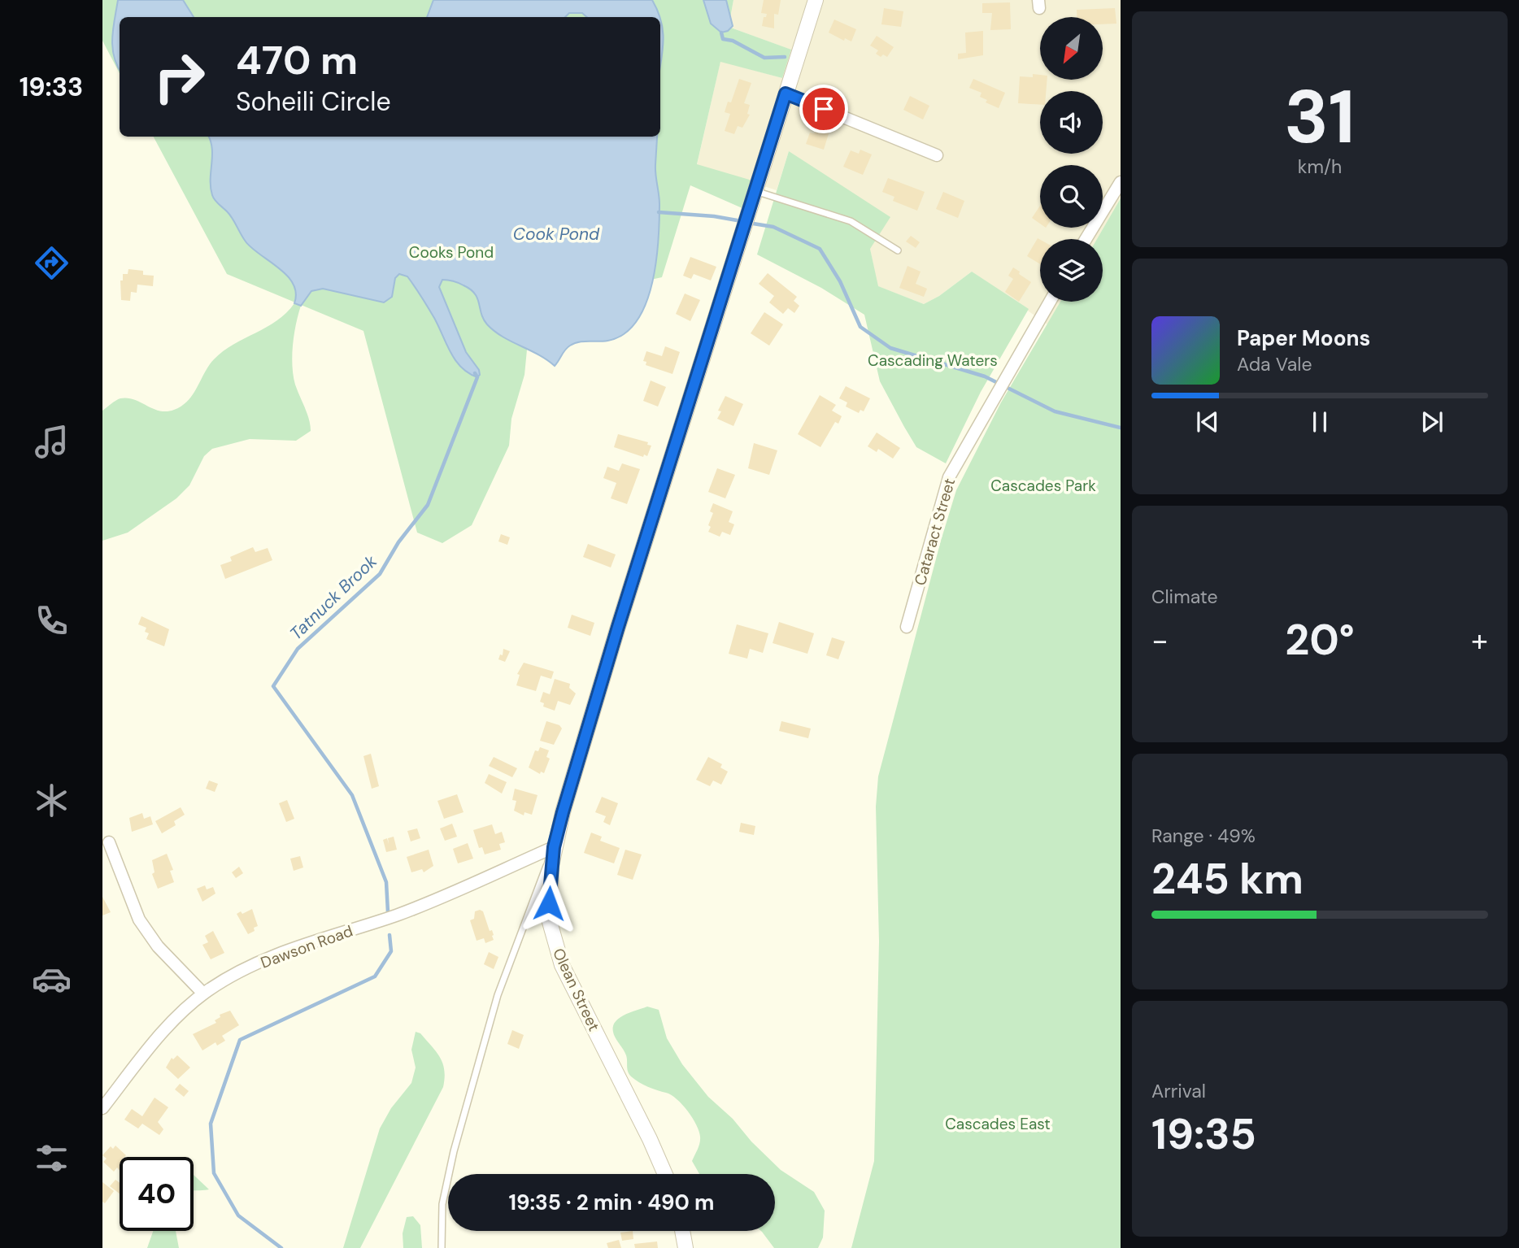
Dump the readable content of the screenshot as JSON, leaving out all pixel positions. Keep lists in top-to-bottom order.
{
  "streets": {
    "street": ["Cataract Street", "Dawson Road", "Olean Street"]
  },
  "crossings": [
    ["Dawson Road", "Olean Street"]
  ],
  "water": ["Cook Pond", "Tatnuck Brook"],
  "parks": [
    "Cooks Pond",
    "Cascading Waters",
    "Cascades Park",
    "Cascades East"
  ],
  "north": "bottom left",
  "page": {
    "tabs": "19:33",
    "tile": [
      ["31", "km/h"],
      "Climate",
      ["Range · 49%", "245 km"],
      ["Arrival", "19:35"]
    ],
    "turn": ["470 m", "Soheili Circle"],
    "song": ["Paper Moons", "Ada Vale"],
    "heat": ["−", "20°", "+"],
    "limit": "40",
    "trip": "19:35 · 2 min · 490 m"
  }
}
